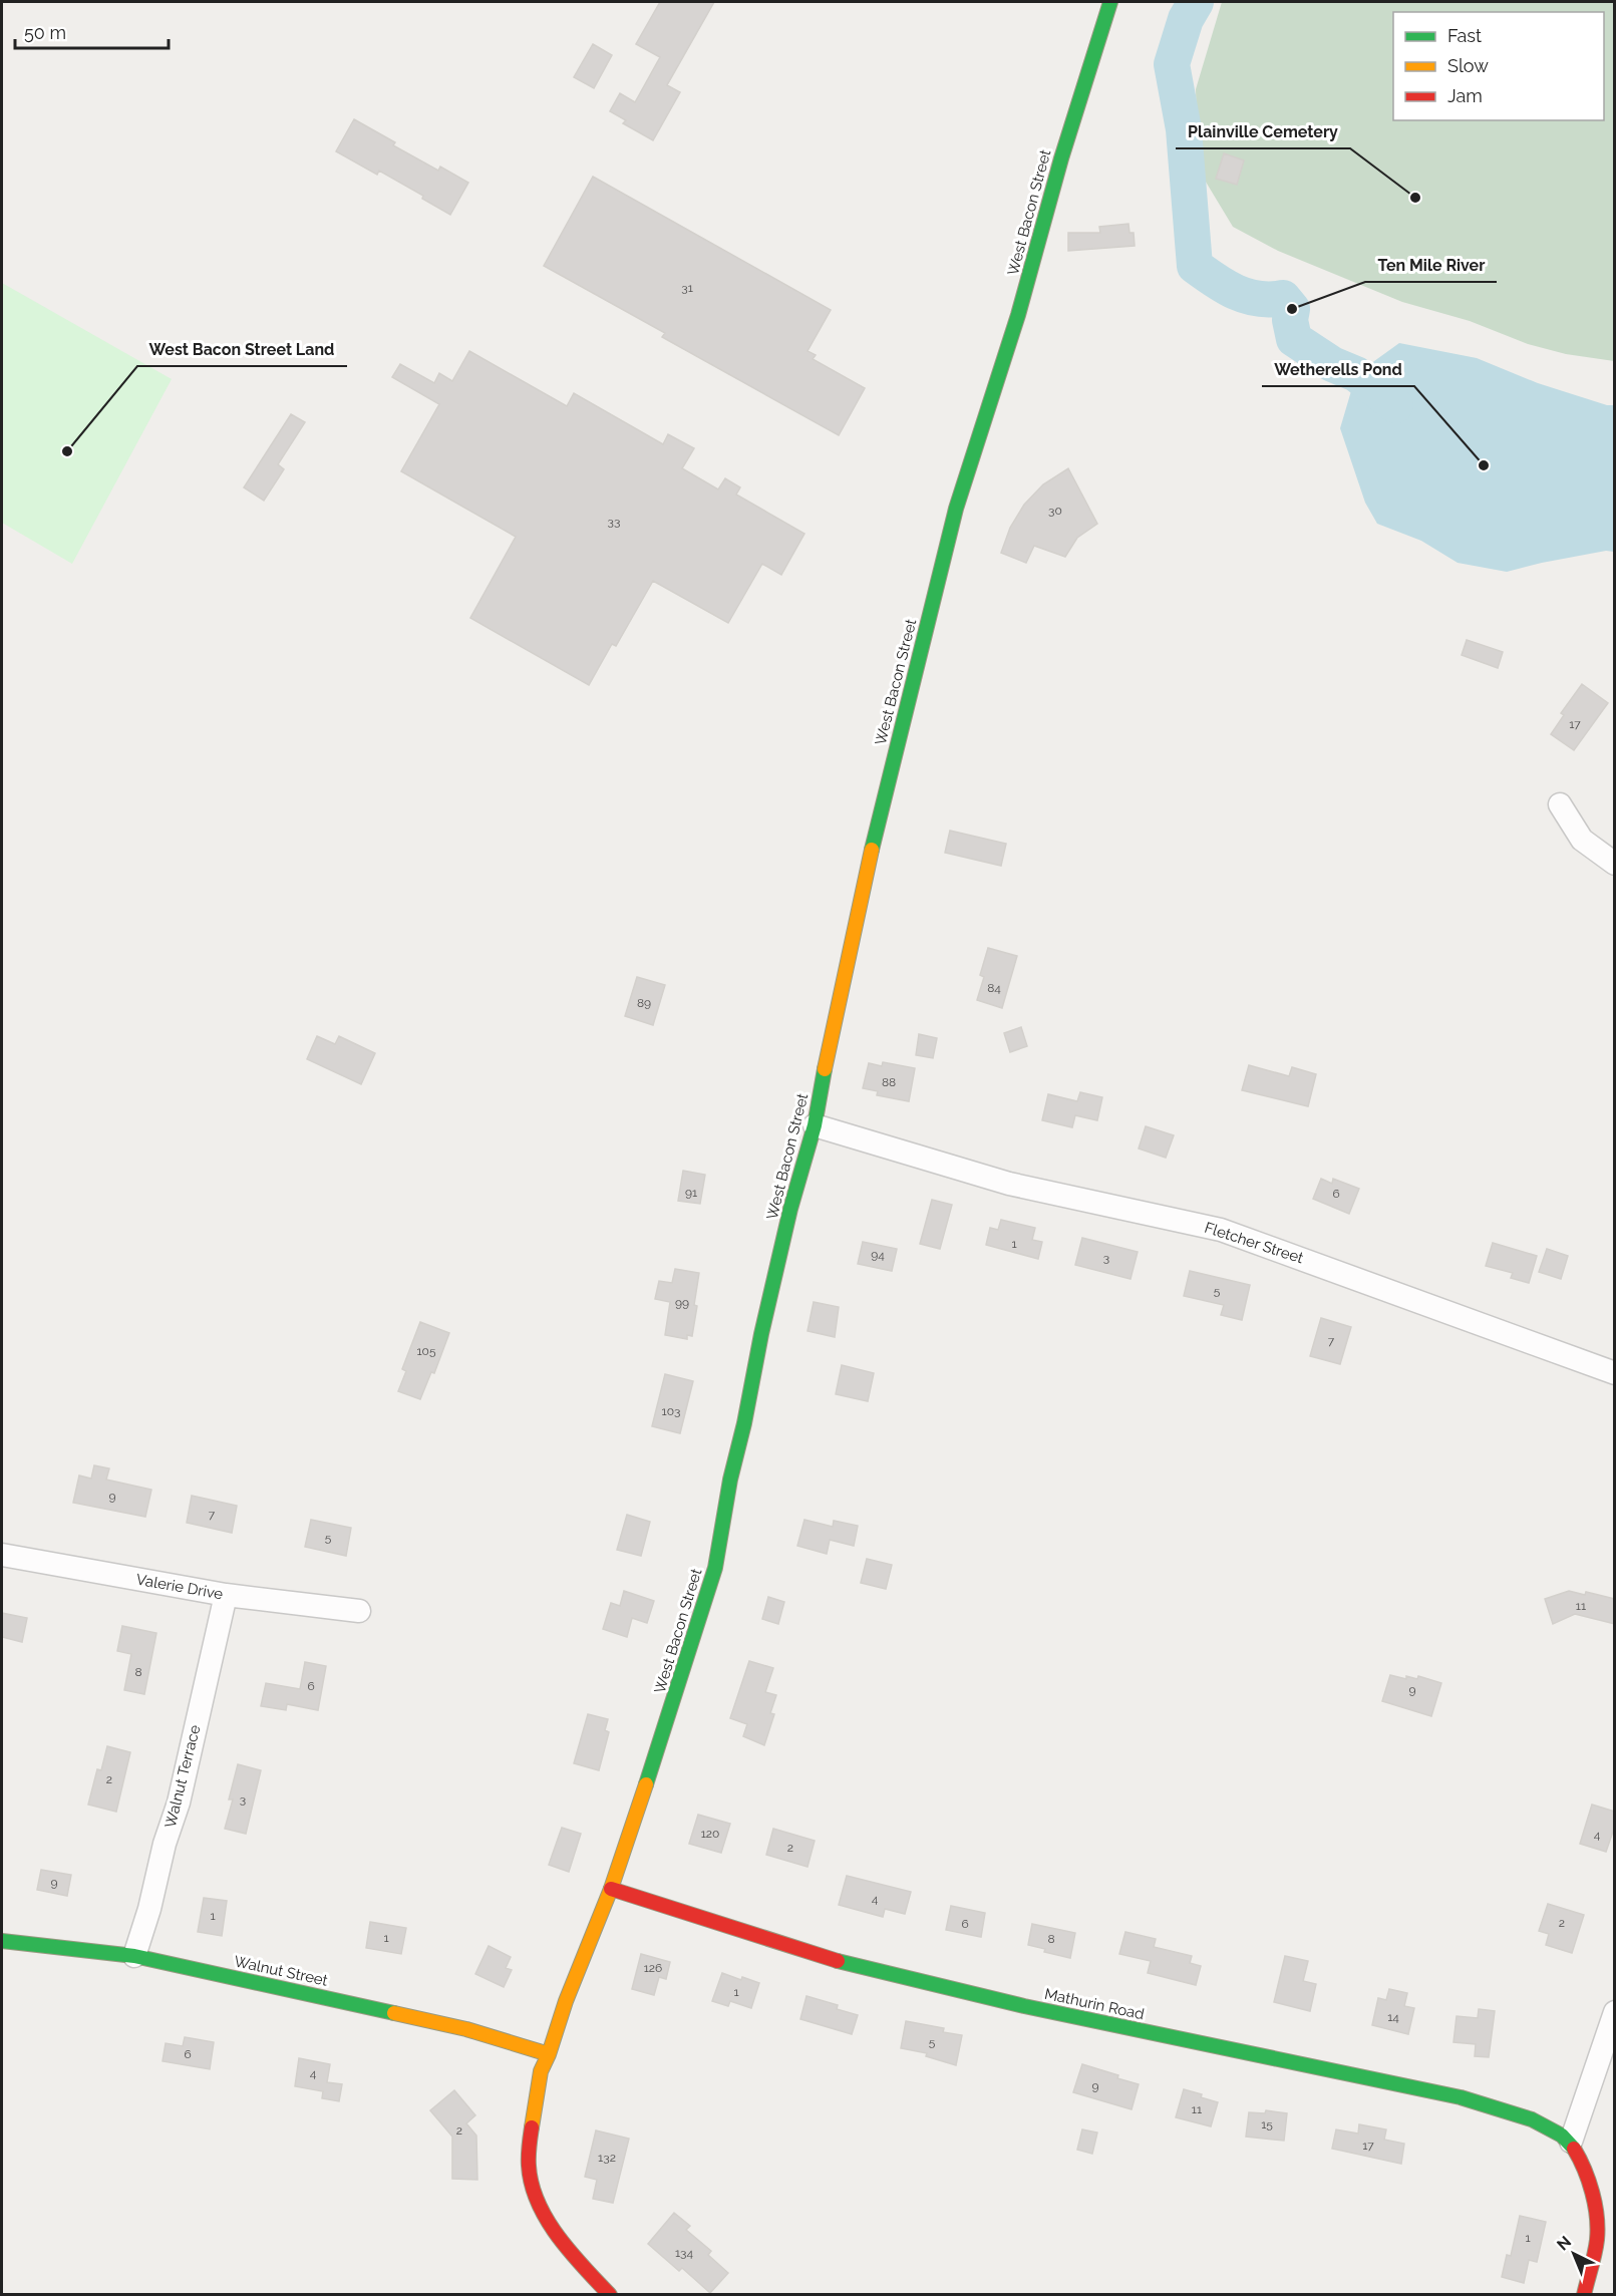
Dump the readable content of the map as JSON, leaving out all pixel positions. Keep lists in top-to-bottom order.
{
  "streets": {
    "street": [
      "West Bacon Street",
      "Fletcher Street",
      "Valerie Drive",
      "Walnut Terrace",
      "Walnut Street",
      "Mathurin Road"
    ]
  },
  "crossings": [
    ["West Bacon Street", "Fletcher Street"],
    ["West Bacon Street", "Walnut Street"],
    ["West Bacon Street", "Mathurin Road"],
    ["Valerie Drive", "Walnut Terrace"],
    ["Walnut Terrace", "Walnut Street"]
  ],
  "places": [
    "Plainville Cemetery",
    "Ten Mile River",
    "West Bacon Street Land",
    "Wetherells Pond"
  ],
  "house_numbers": [
    "31",
    "30",
    "33",
    "17",
    "84",
    "89",
    "88",
    "91",
    "6",
    "1",
    "94",
    "3",
    "5",
    "99",
    "7",
    "105",
    "103",
    "9",
    "7",
    "5",
    "11",
    "8",
    "6",
    "9",
    "2",
    "3",
    "120",
    "4",
    "2",
    "9",
    "4",
    "1",
    "2",
    "6",
    "1",
    "8",
    "126",
    "1",
    "14",
    "5",
    "6",
    "4",
    "9",
    "11",
    "15",
    "2",
    "17",
    "132",
    "1",
    "134"
  ],
  "legend": ["Fast", "Slow", "Jam"],
  "scale_bar": "50 m",
  "north": "top left"
}
